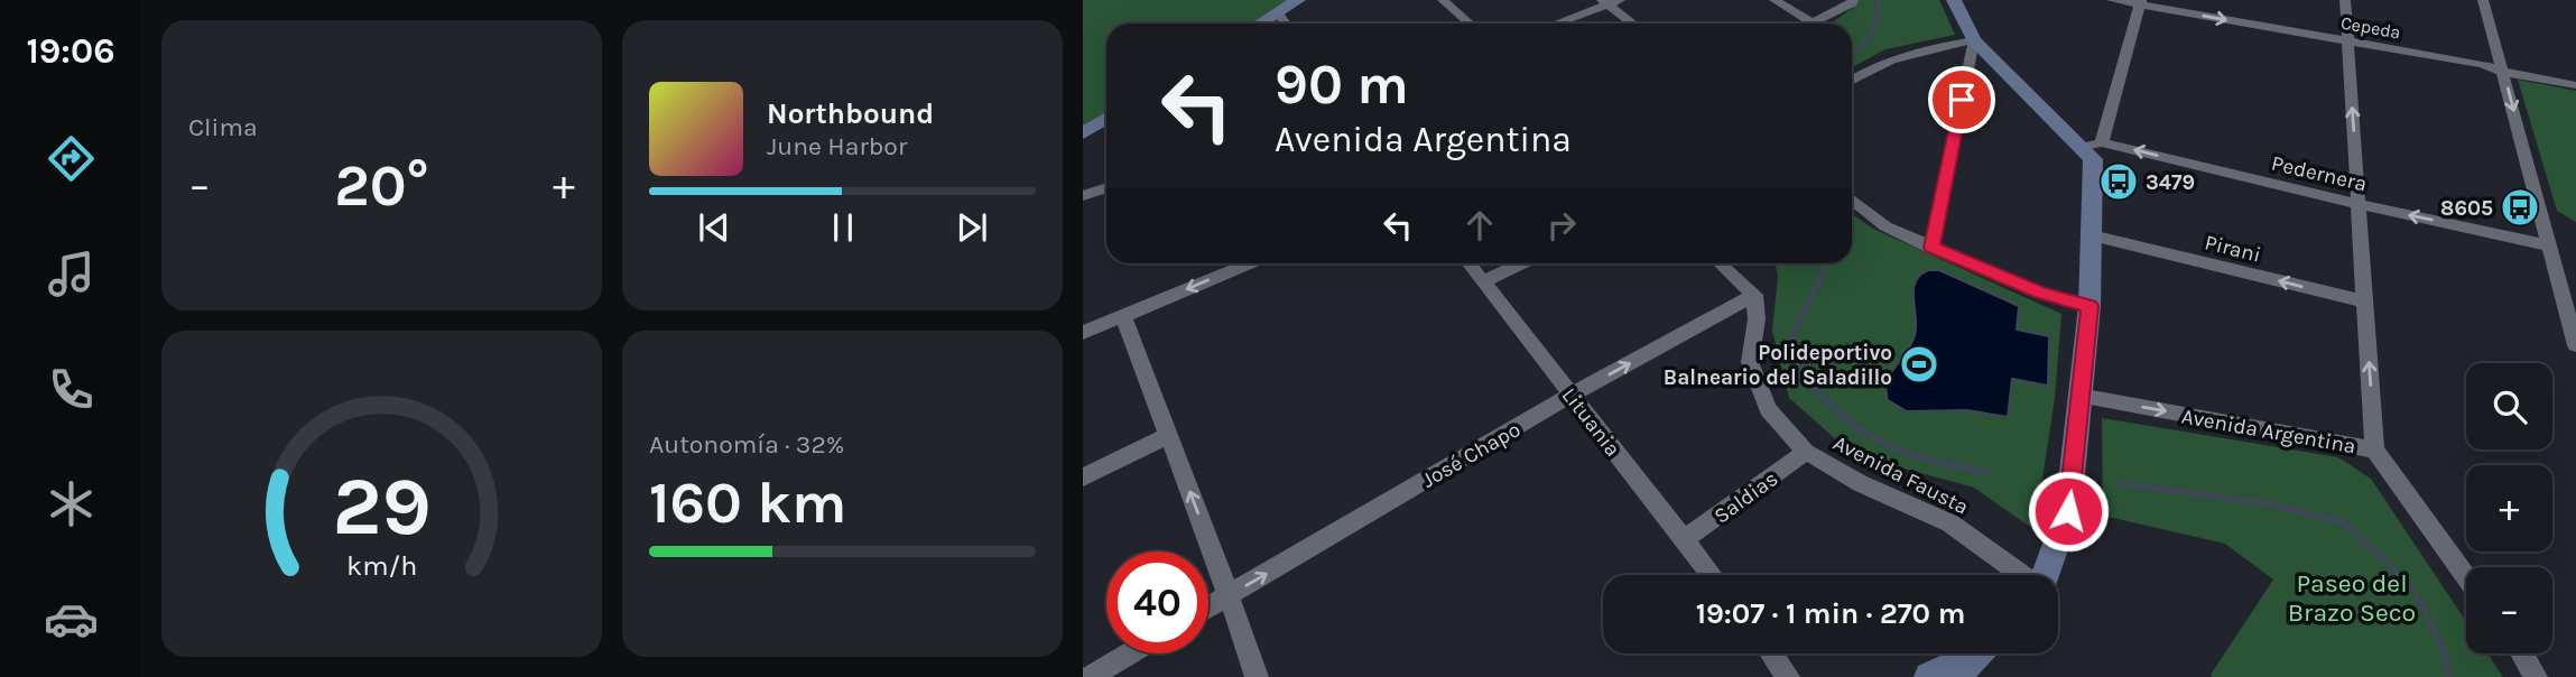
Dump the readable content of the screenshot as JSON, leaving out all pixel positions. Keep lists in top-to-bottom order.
{
  "streets": {
    "street": [
      "Cepeda",
      "Pedernera",
      "Pirani",
      "Lituania",
      "Avenida Argentina",
      "José Chapo",
      "Avenida Fausta",
      "Saldias"
    ]
  },
  "crossings": [
    ["Lituania", "José Chapo"],
    ["Lituania", "Saldias"],
    ["José Chapo", "Avenida Fausta"],
    ["Avenida Fausta", "Saldias"]
  ],
  "one_way": [
    "Cepeda",
    "Pedernera",
    "Pirani",
    "Avenida Argentina",
    "José Chapo"
  ],
  "parks": ["Paseo del Brazo Seco"],
  "places": {
    "bus stop": ["3479", "8605"],
    "sports": ["Polideportivo Balneario del Saladillo"]
  },
  "page": {
    "tabs": "19:06",
    "tile": [
      "Clima",
      ["Autonomía · 32%", "160 km"]
    ],
    "turn": ["90 m", "Avenida Argentina"],
    "song": ["Northbound", "June Harbor"],
    "heat": ["−", "20°", "+"],
    "map_buttons": ["+", "−"],
    "limit": "40",
    "trip": "19:07 · 1 min · 270 m",
    "gauge": ["29", "km/h"]
  }
}
